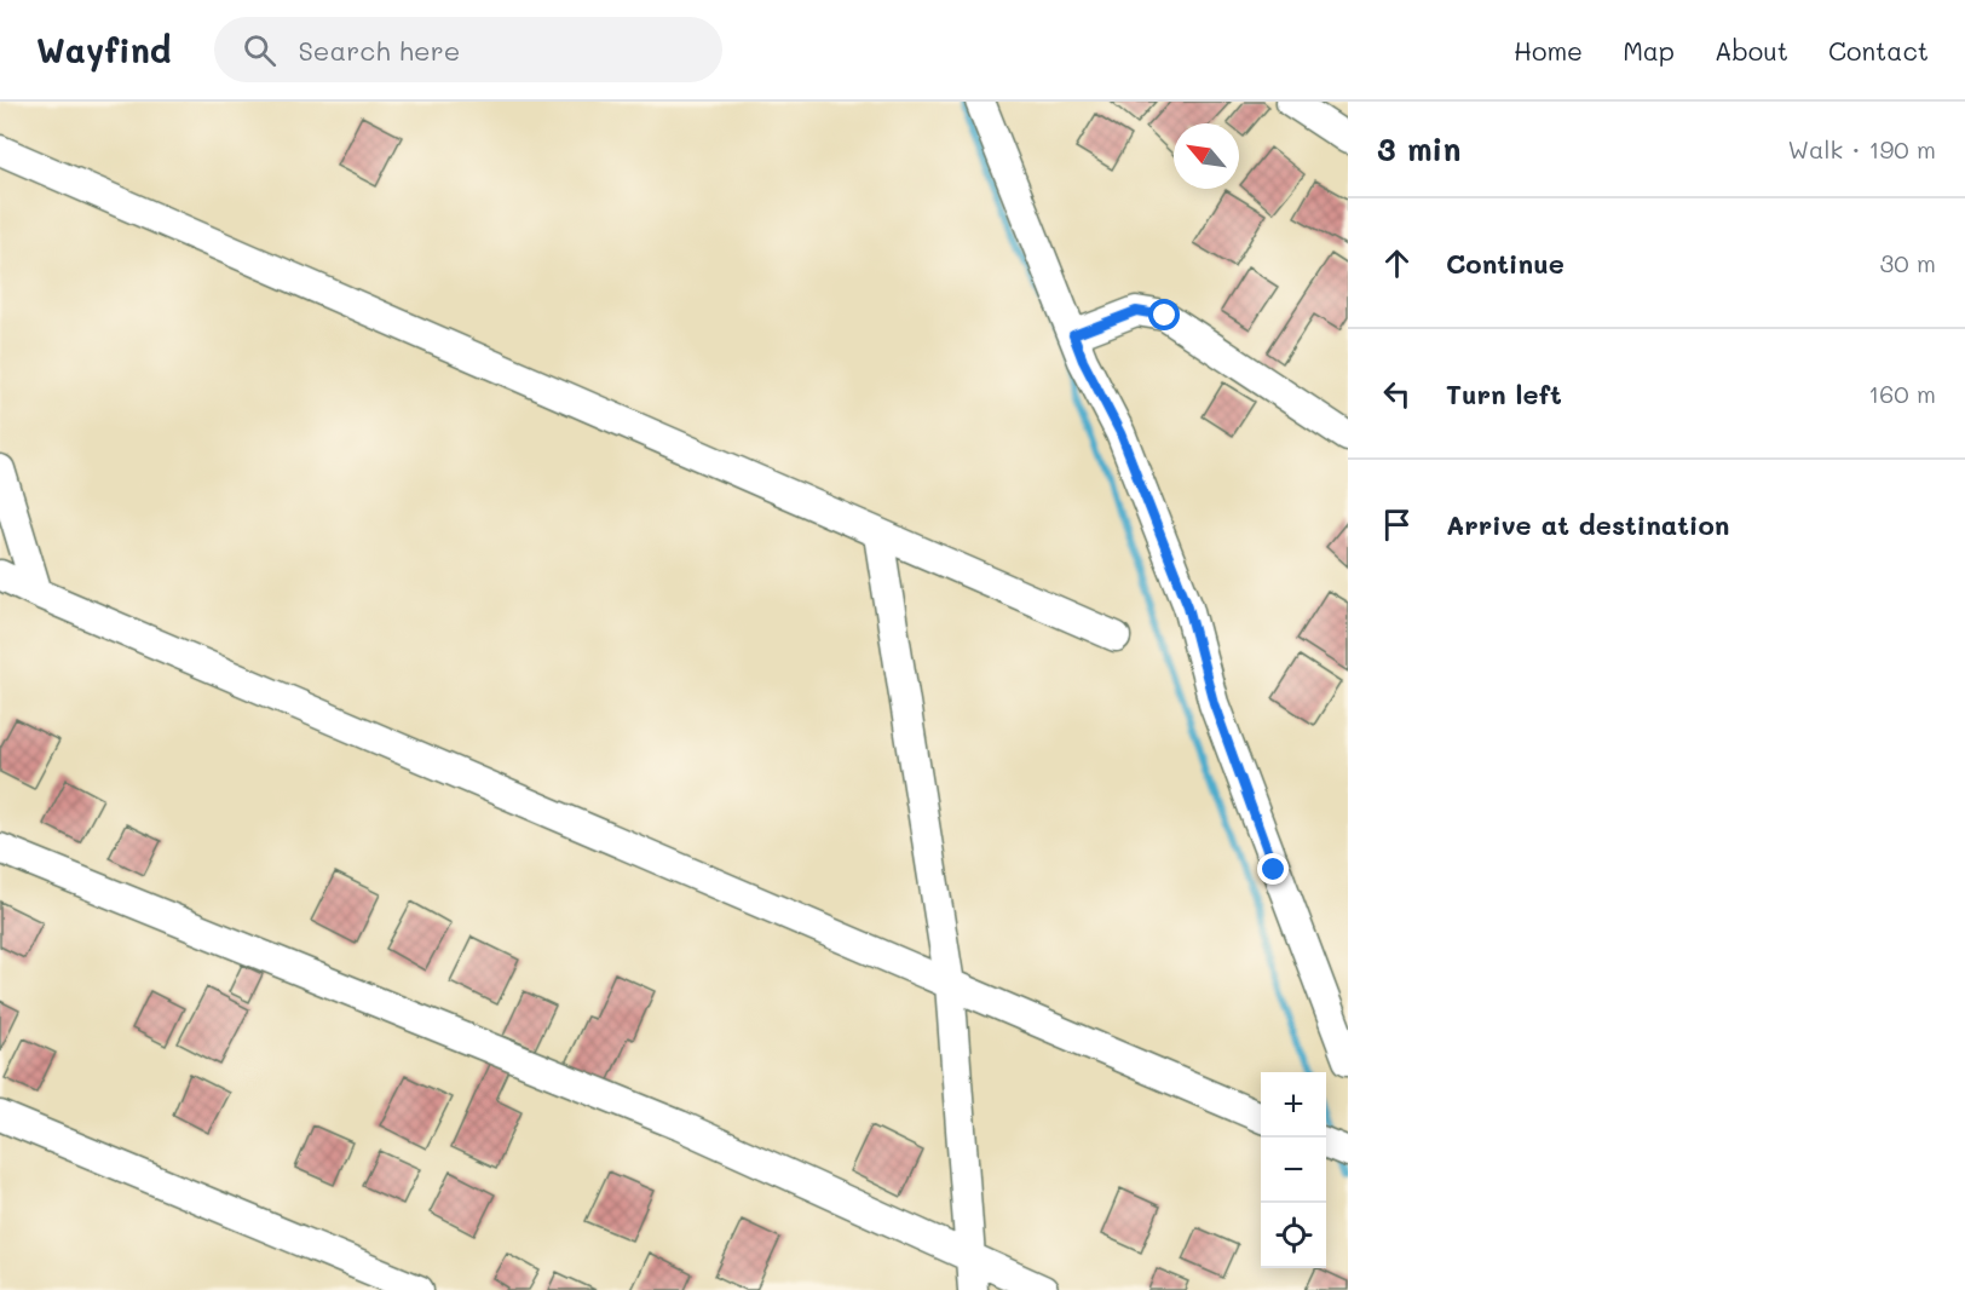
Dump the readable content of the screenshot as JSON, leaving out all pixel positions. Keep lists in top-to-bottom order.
{
  "north": "top left",
  "page": {
    "header": "Wayfind",
    "search": "Search here",
    "nav": [
      "Home",
      "Map",
      "About",
      "Contact"
    ],
    "heading": ["3 min", "Walk · 190 m"],
    "list": [
      ["Continue", "30 m"],
      ["Turn left", "160 m"],
      "Arrive at destination"
    ],
    "map_buttons": ["+", "−"]
  }
}
